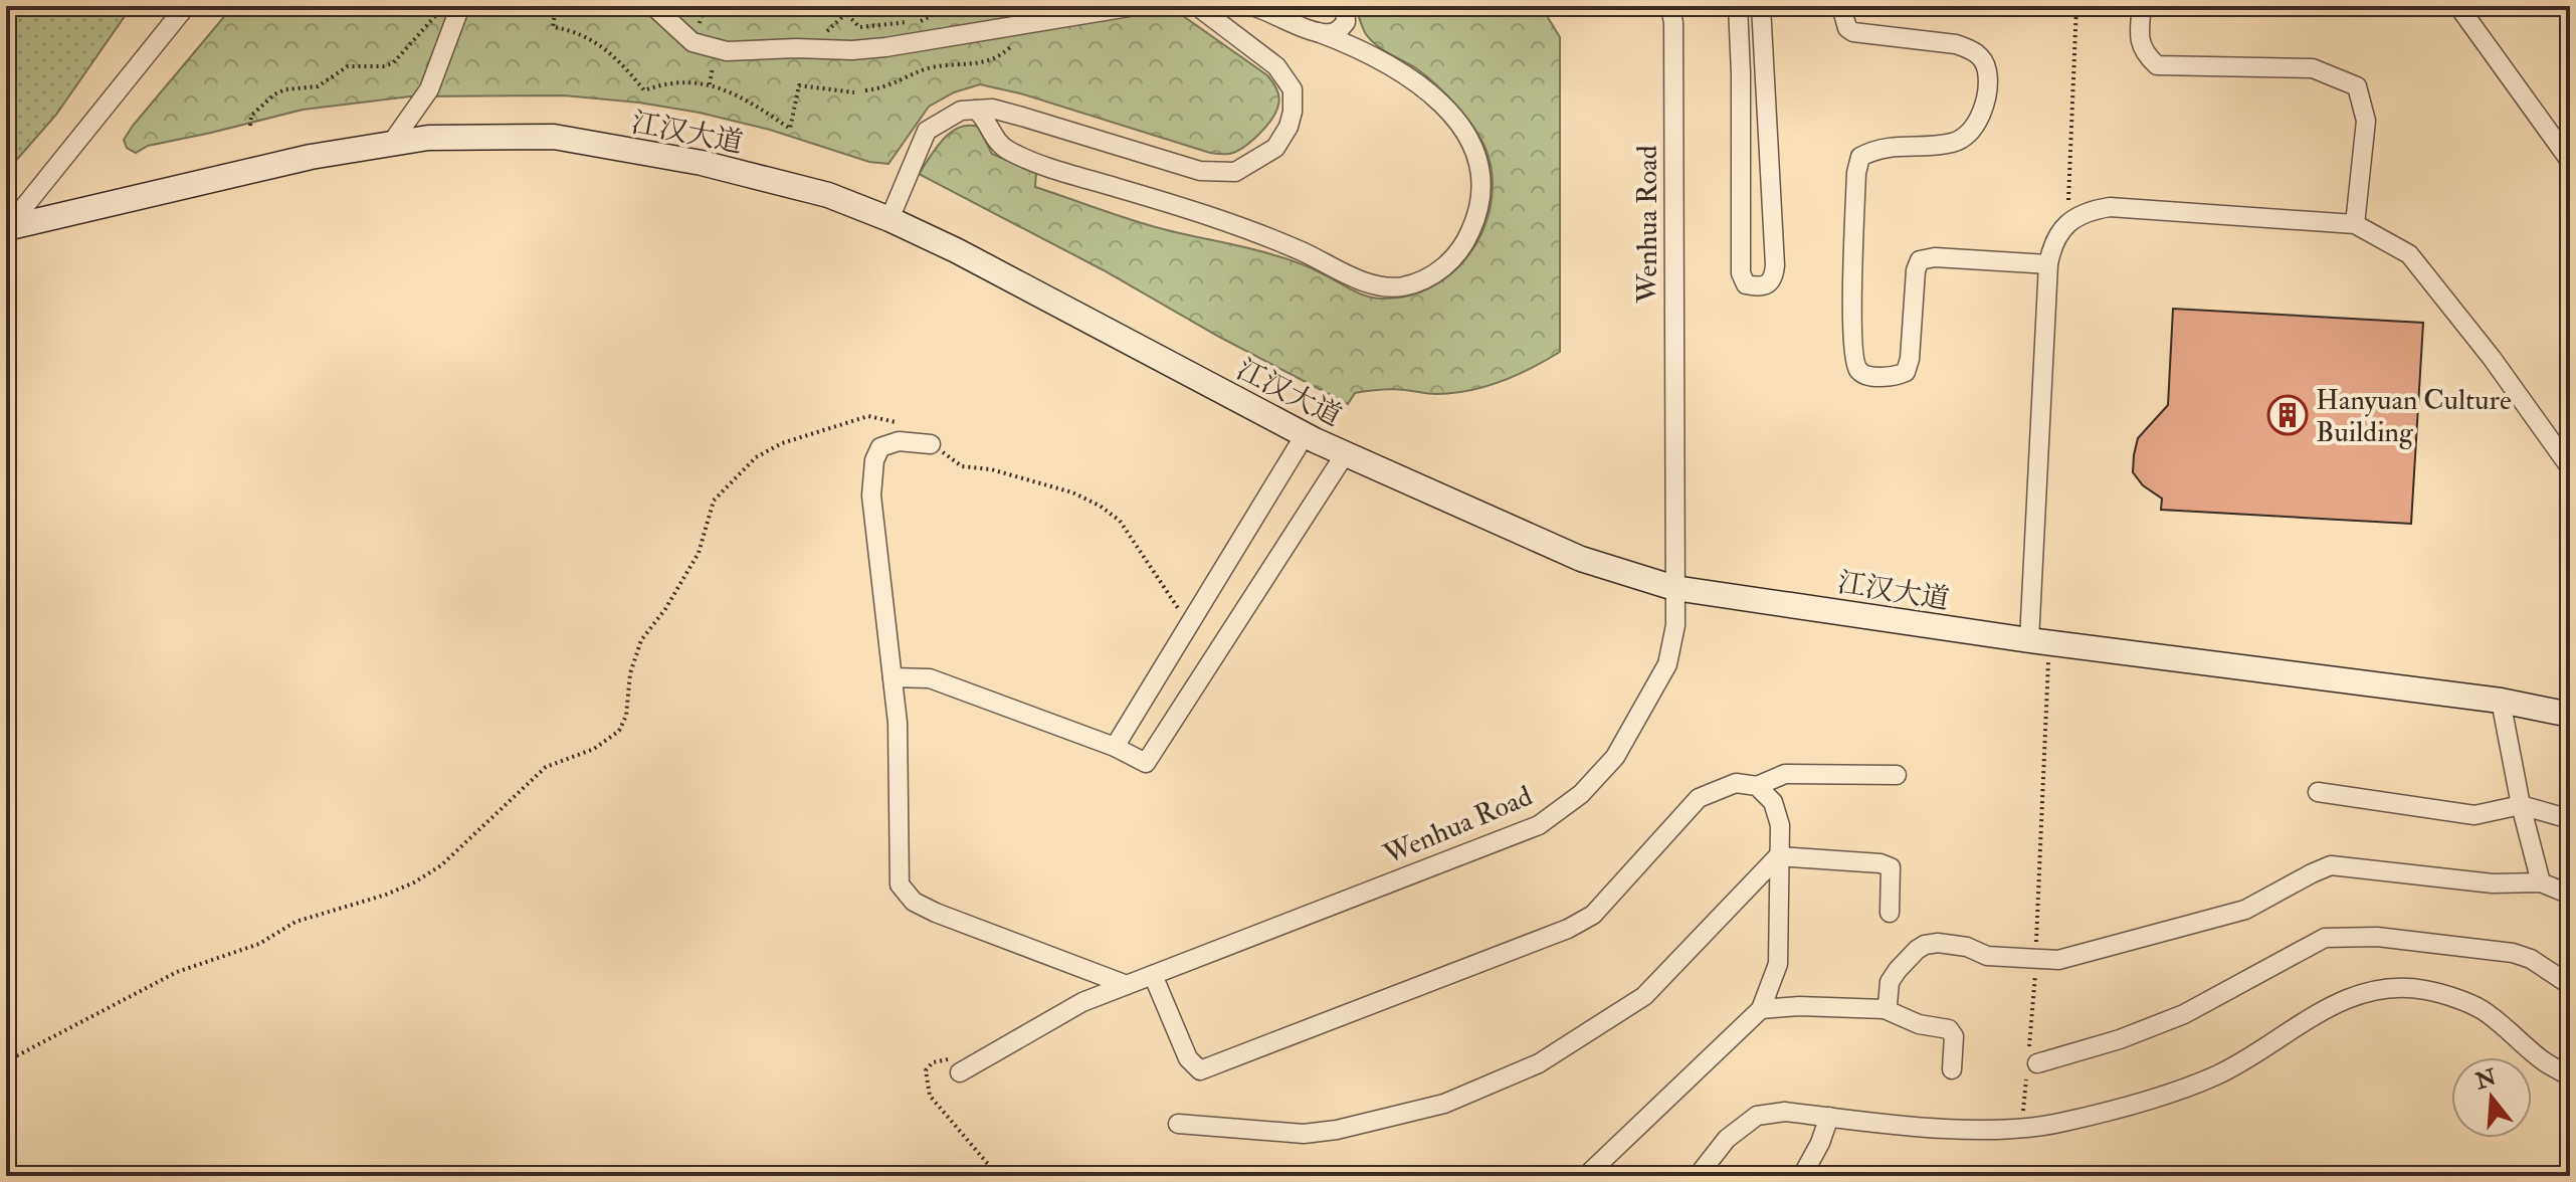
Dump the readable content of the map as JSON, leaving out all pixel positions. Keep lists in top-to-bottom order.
{
  "streets": {
    "main road": ["江汉大道"],
    "street": ["Wenhua Road"]
  },
  "crossings": [
    ["江汉大道", "Wenhua Road"]
  ],
  "places": {
    "building": ["Hanyuan Culture Building"]
  },
  "north": "top"
}
